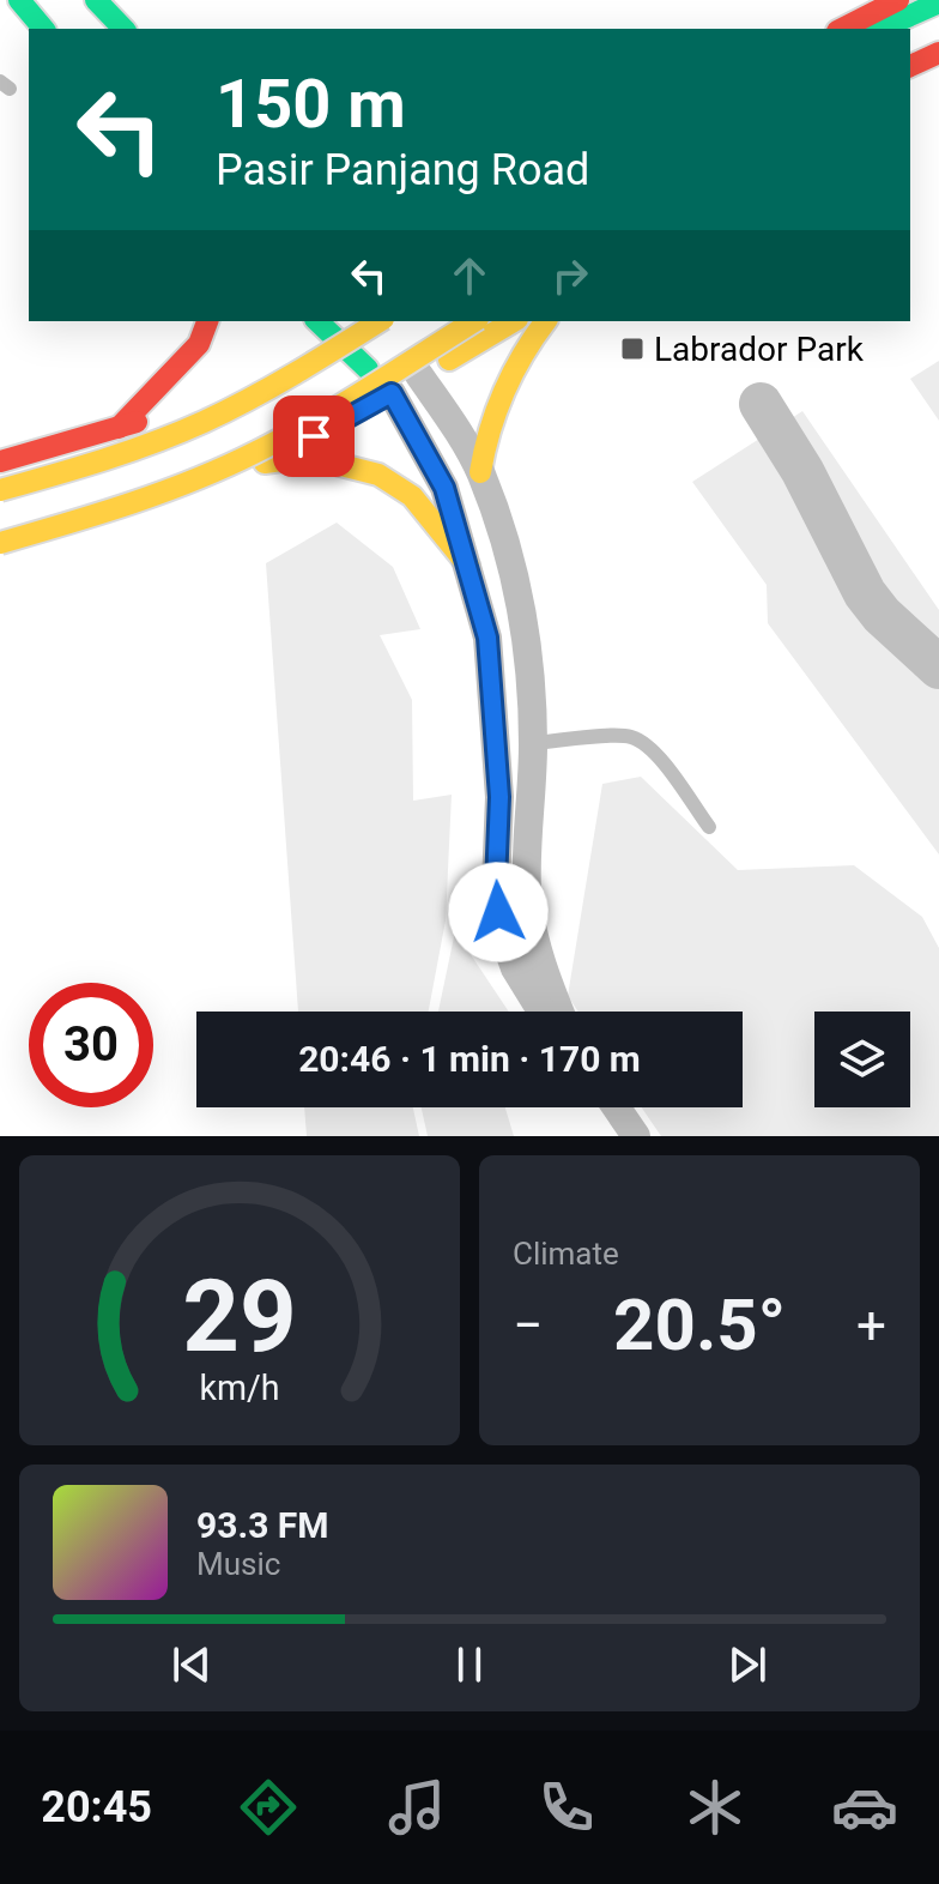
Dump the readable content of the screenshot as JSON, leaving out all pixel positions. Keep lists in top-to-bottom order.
{
  "places": {
    "transit": ["Labrador Park"]
  },
  "page": {
    "turn": ["150 m", "Pasir Panjang Road"],
    "limit": "30",
    "trip": "20:46 · 1 min · 170 m",
    "tile": "Climate",
    "heat": ["−", "20.5°", "+"],
    "song": ["93.3 FM", "Music"],
    "tabs": "20:45",
    "gauge": ["29", "km/h"]
  }
}
